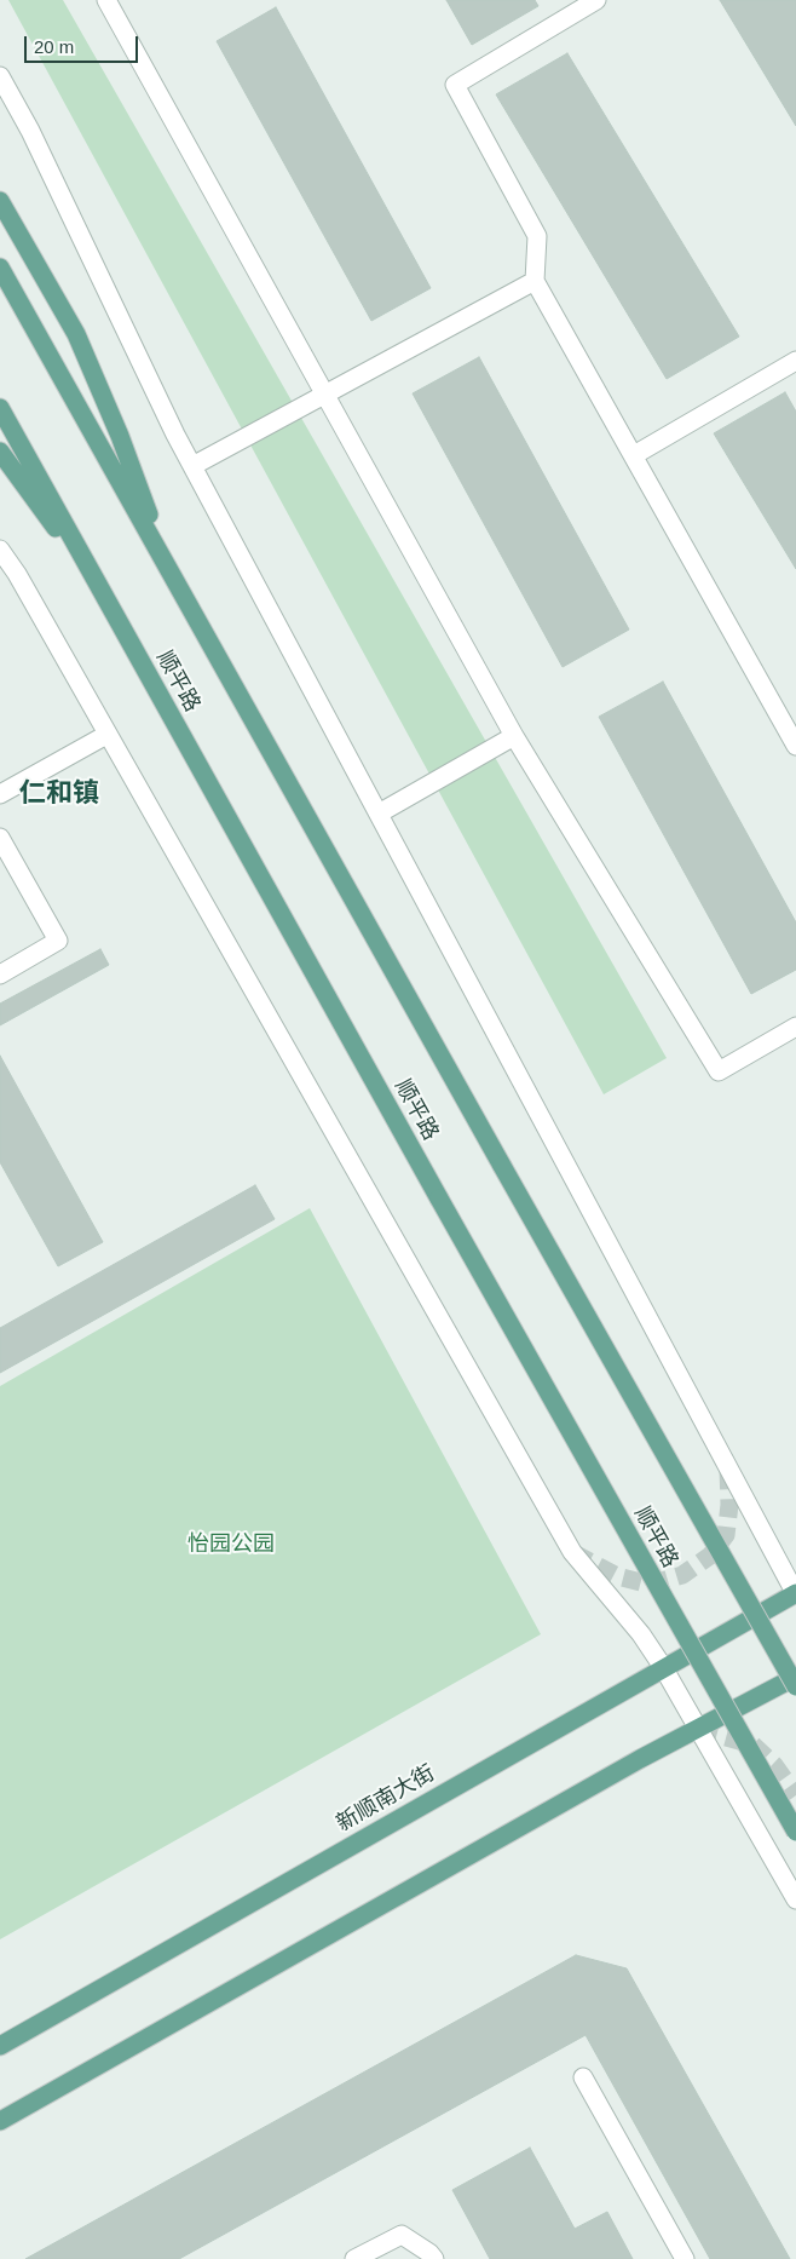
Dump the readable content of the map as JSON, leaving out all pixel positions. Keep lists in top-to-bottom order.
{
  "streets": {
    "main road": ["顺平路", "新顺南大街"]
  },
  "districts": ["仁和镇"],
  "parks": ["怡园公园"],
  "scale_bar": "20 m"
}
